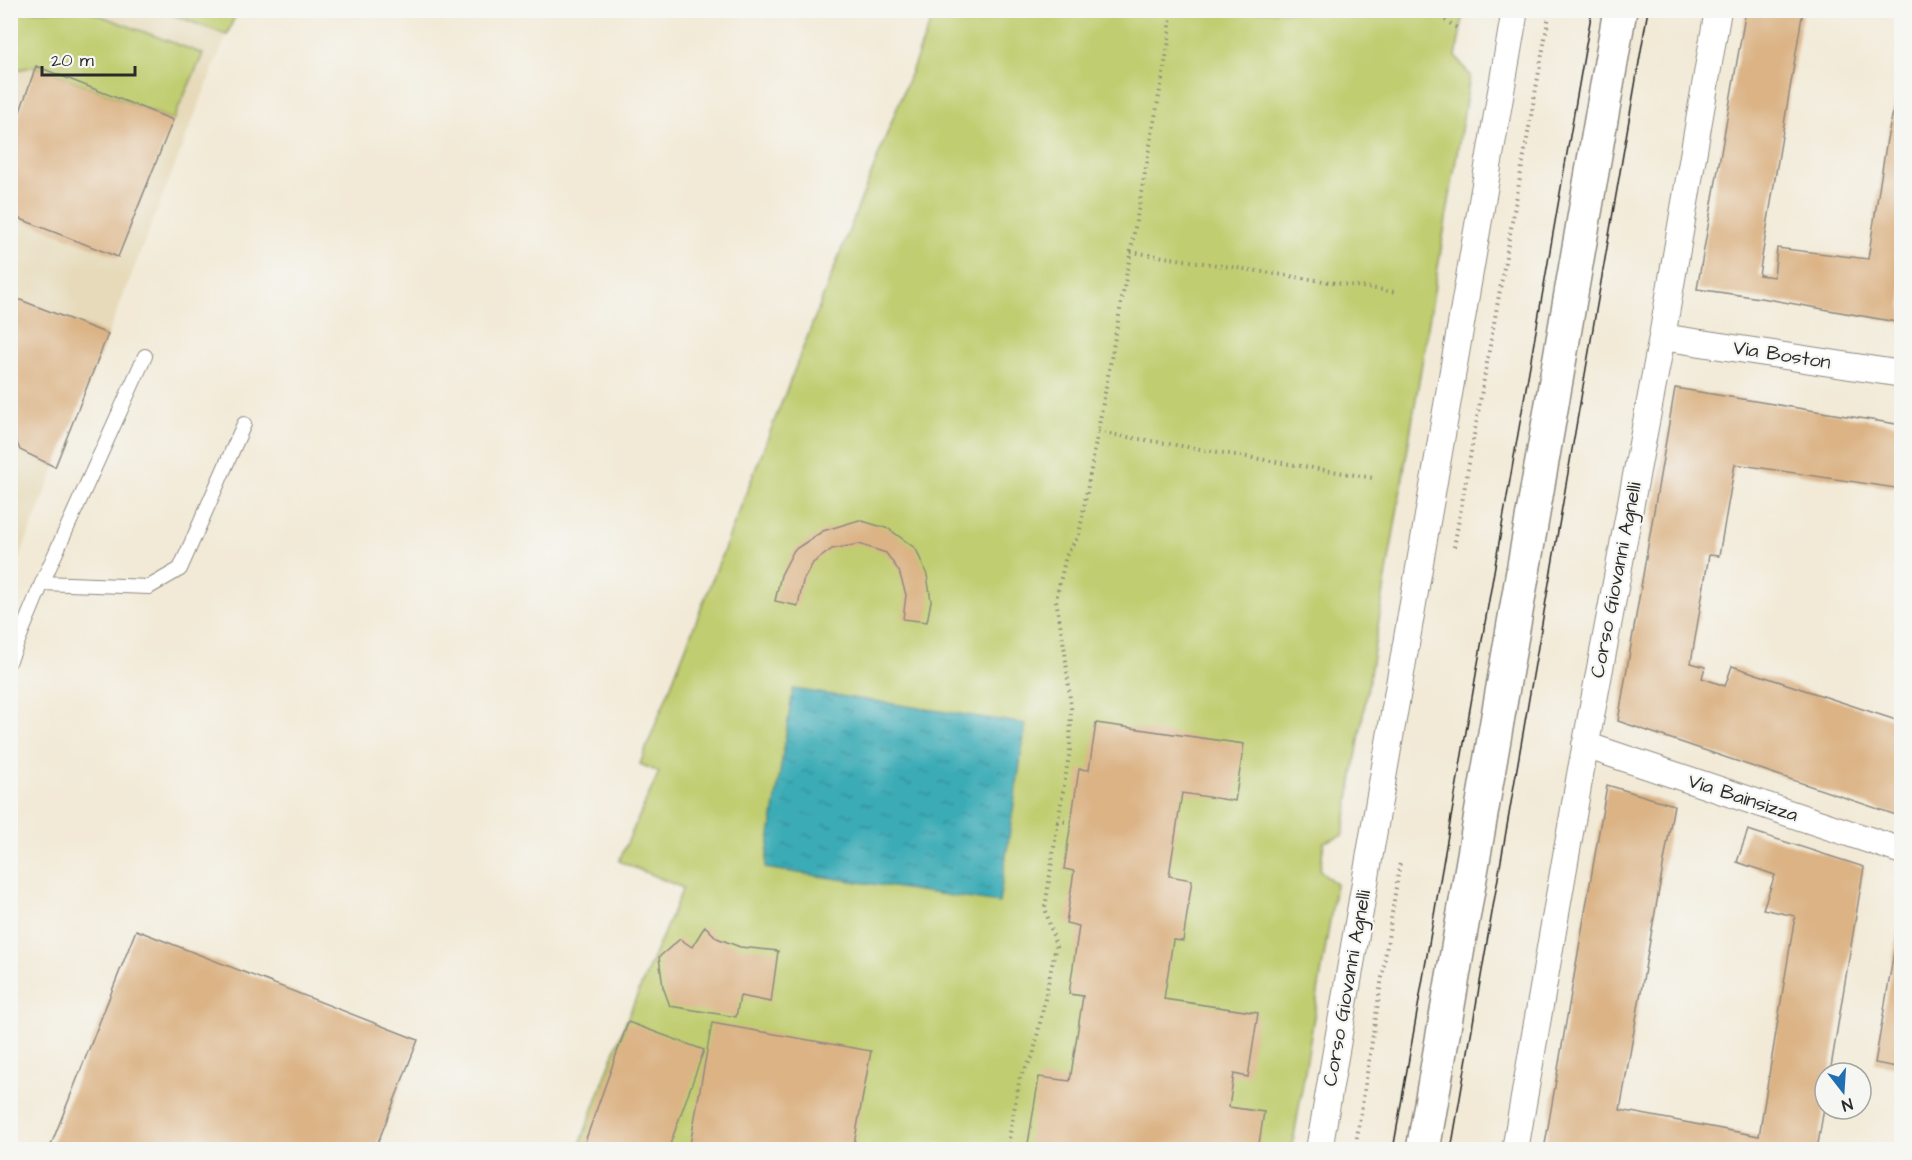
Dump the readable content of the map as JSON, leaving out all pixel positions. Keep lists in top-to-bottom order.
{
  "streets": {
    "street": ["Via Boston", "Corso Giovanni Agnelli", "Via Bainsizza"]
  },
  "crossings": [
    ["Via Boston", "Corso Giovanni Agnelli"],
    ["Corso Giovanni Agnelli", "Via Bainsizza"]
  ],
  "scale_bar": "20 m",
  "north": "bottom"
}
